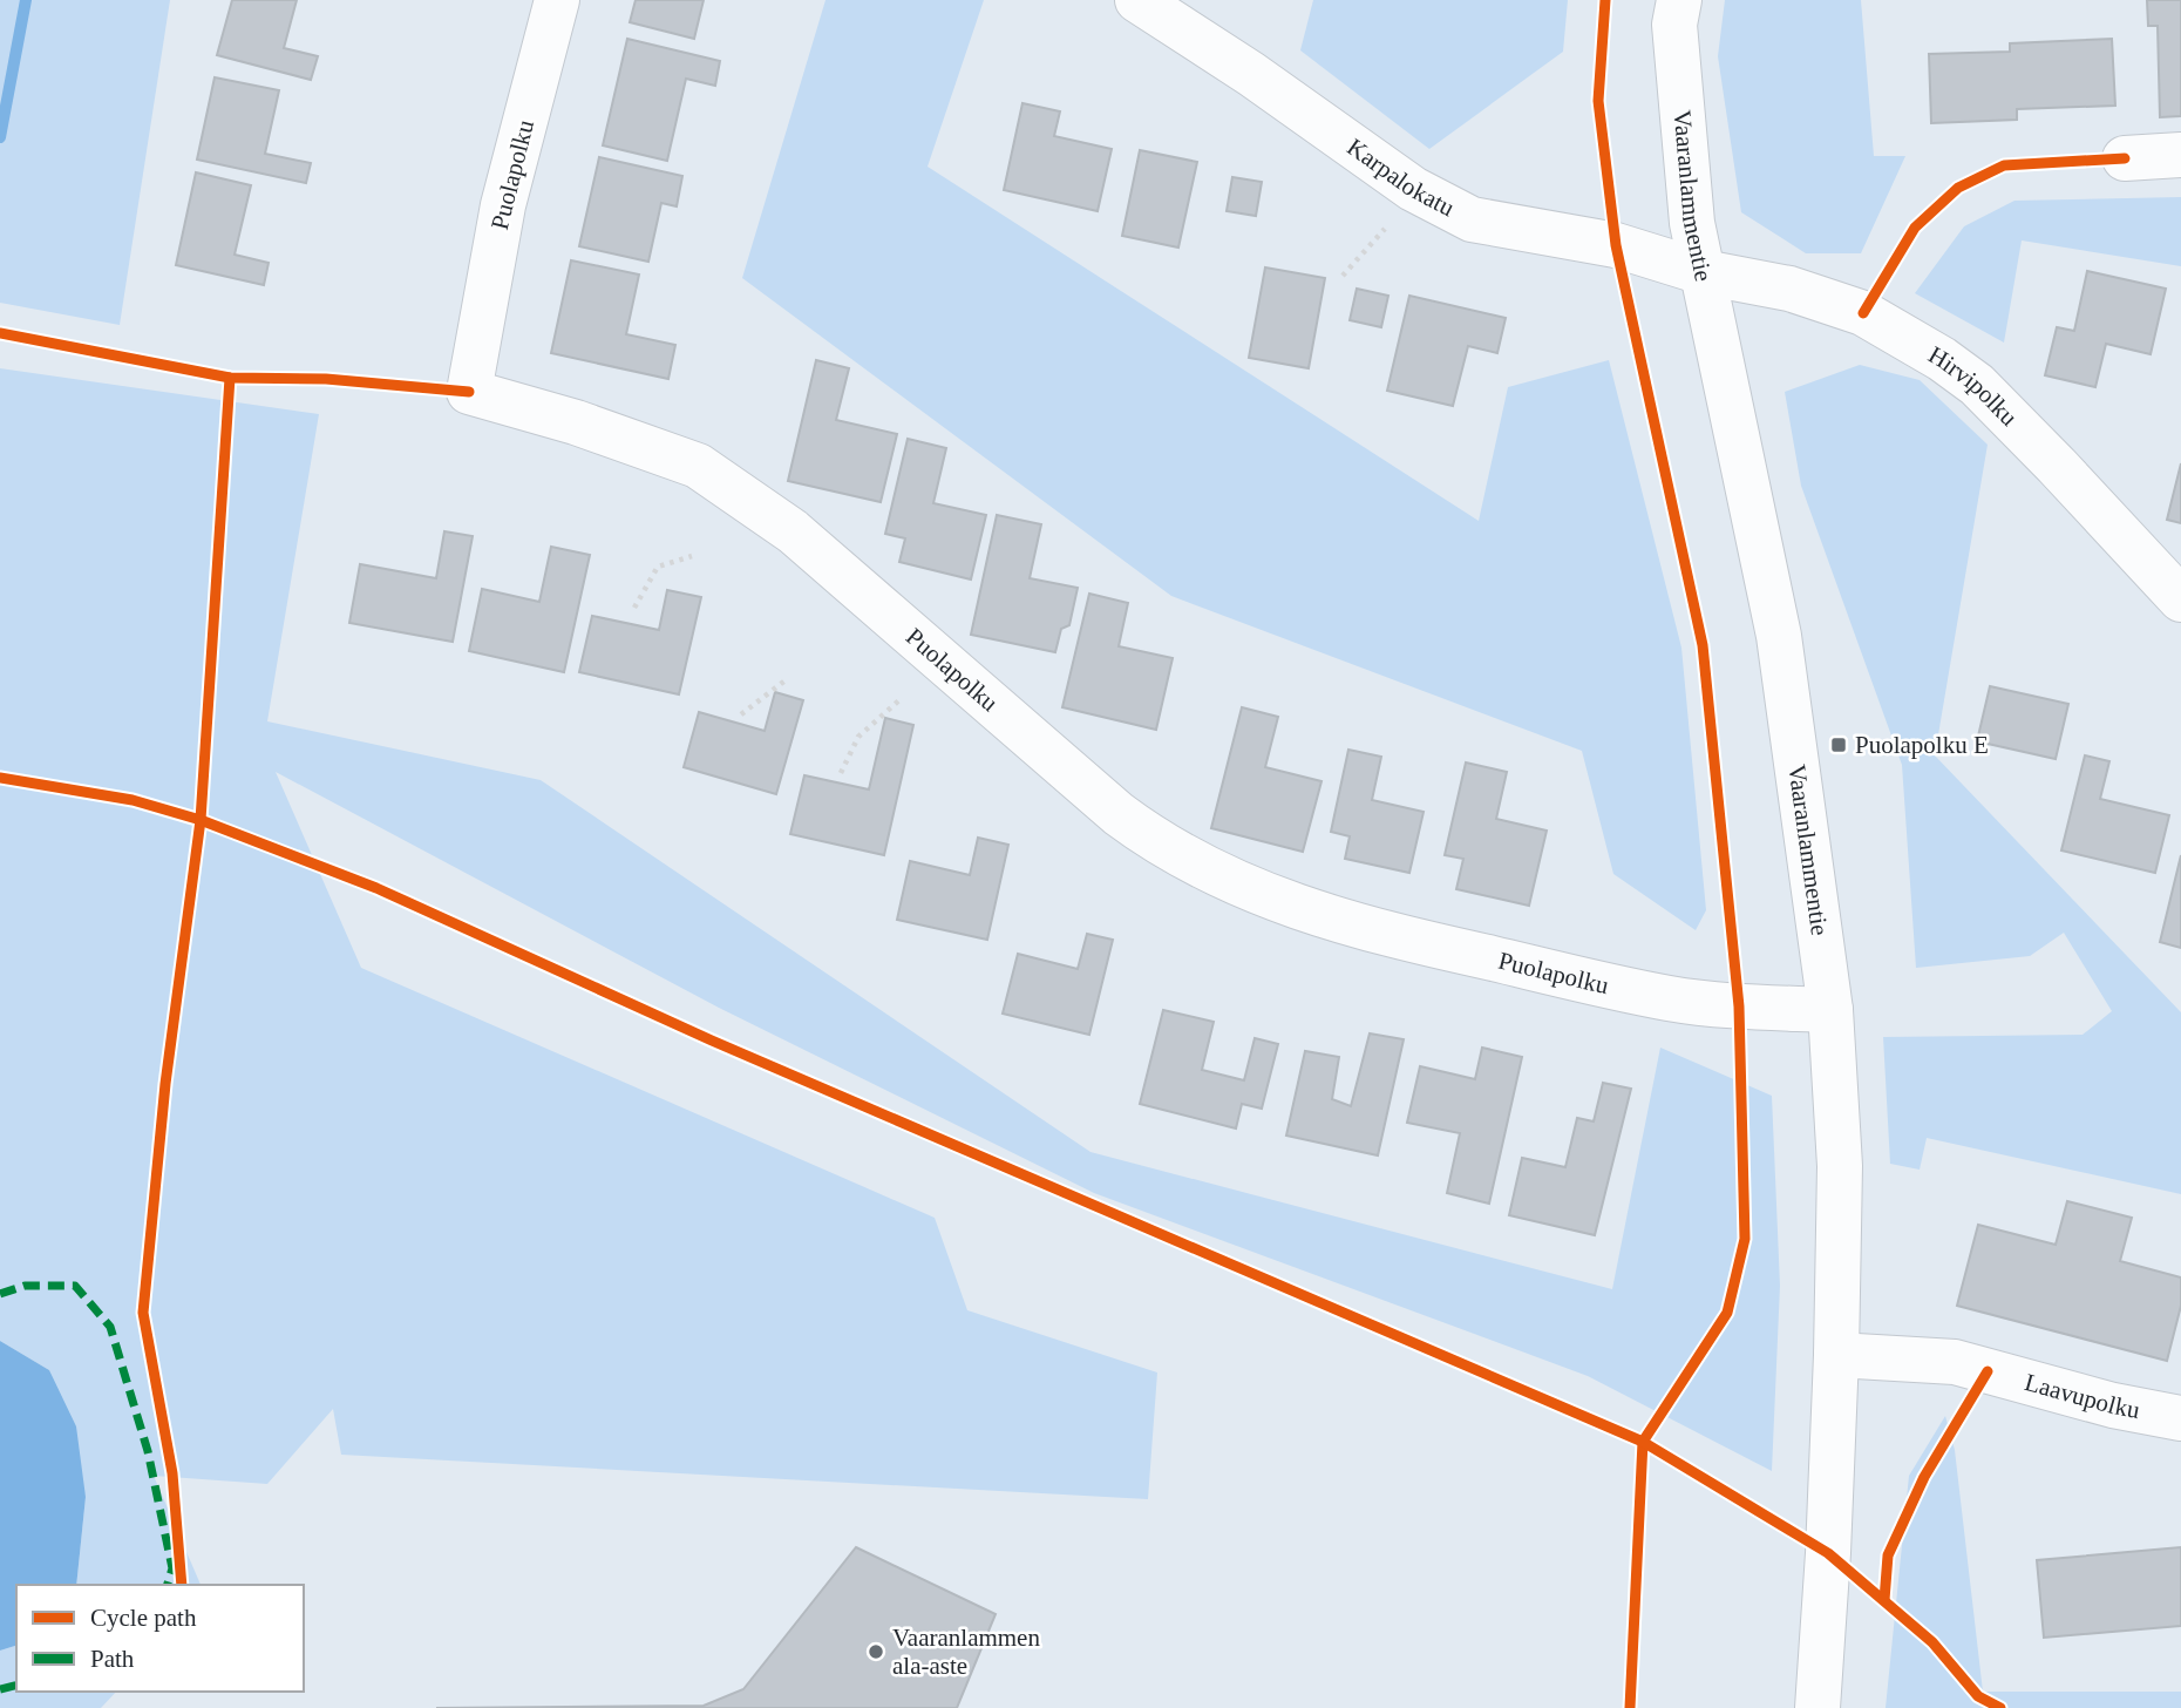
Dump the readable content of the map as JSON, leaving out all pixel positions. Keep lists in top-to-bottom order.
{
  "streets": {
    "street": [
      "Puolapolku",
      "Karpalokatu",
      "Vaaranlammentie",
      "Hirvipolku",
      "Laavupolku"
    ]
  },
  "crossings": [
    ["Puolapolku", "Vaaranlammentie"],
    ["Karpalokatu", "Vaaranlammentie"],
    ["Karpalokatu", "Hirvipolku"],
    ["Vaaranlammentie", "Hirvipolku"],
    ["Vaaranlammentie", "Laavupolku"]
  ],
  "places": {
    "transit": ["Puolapolku E"],
    "other": ["Vaaranlammen ala-aste"]
  },
  "legend": ["Cycle path", "Path"]
}
